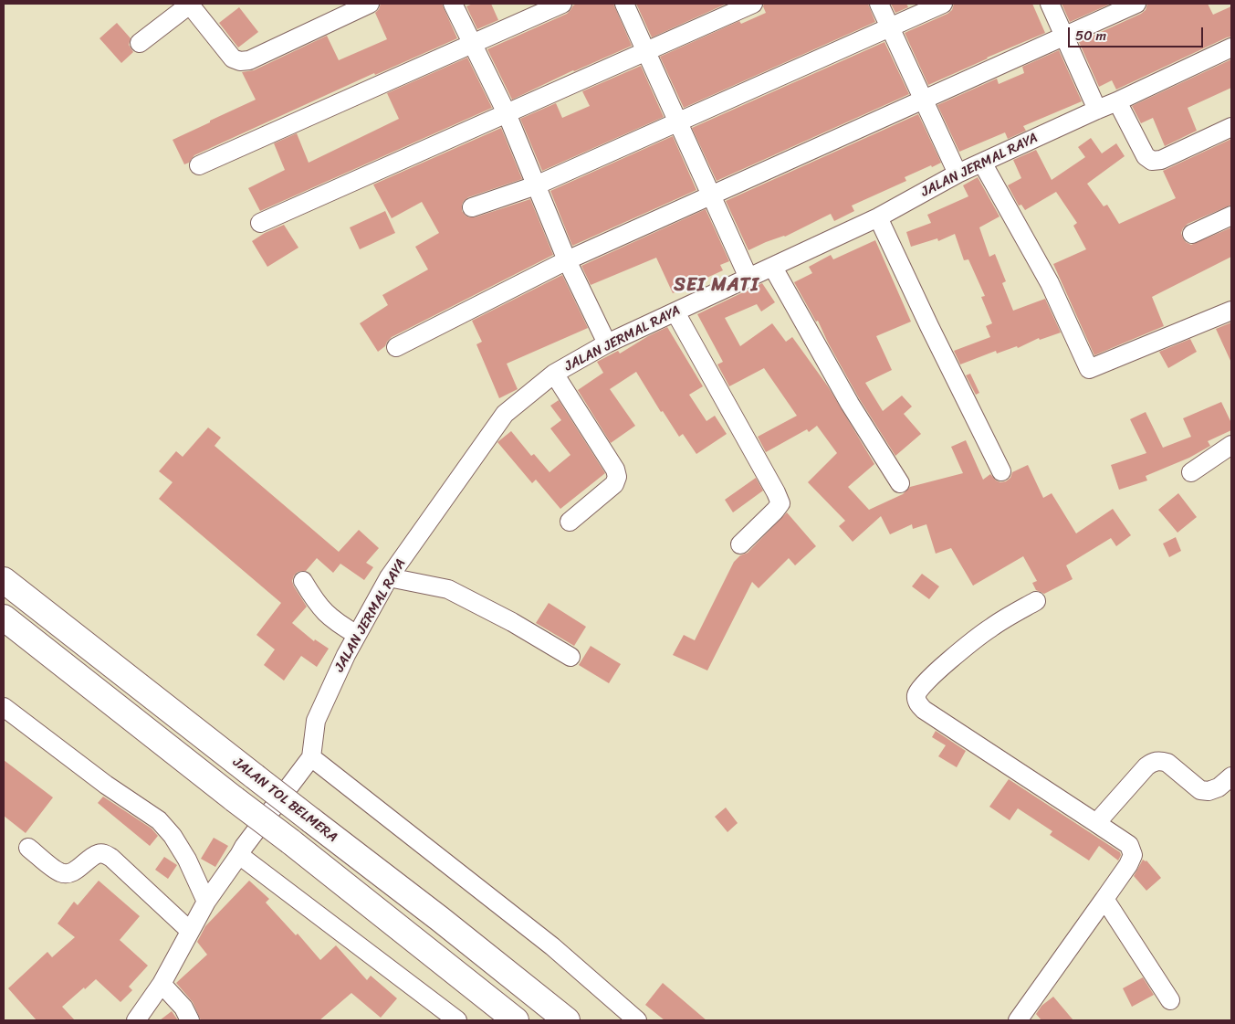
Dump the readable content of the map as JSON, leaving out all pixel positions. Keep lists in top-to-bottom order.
{
  "streets": {
    "highway": ["JALAN TOL BELMERA"],
    "street": ["JALAN JERMAL RAYA"]
  },
  "districts": ["SEI MATI"],
  "scale_bar": "50 m"
}
